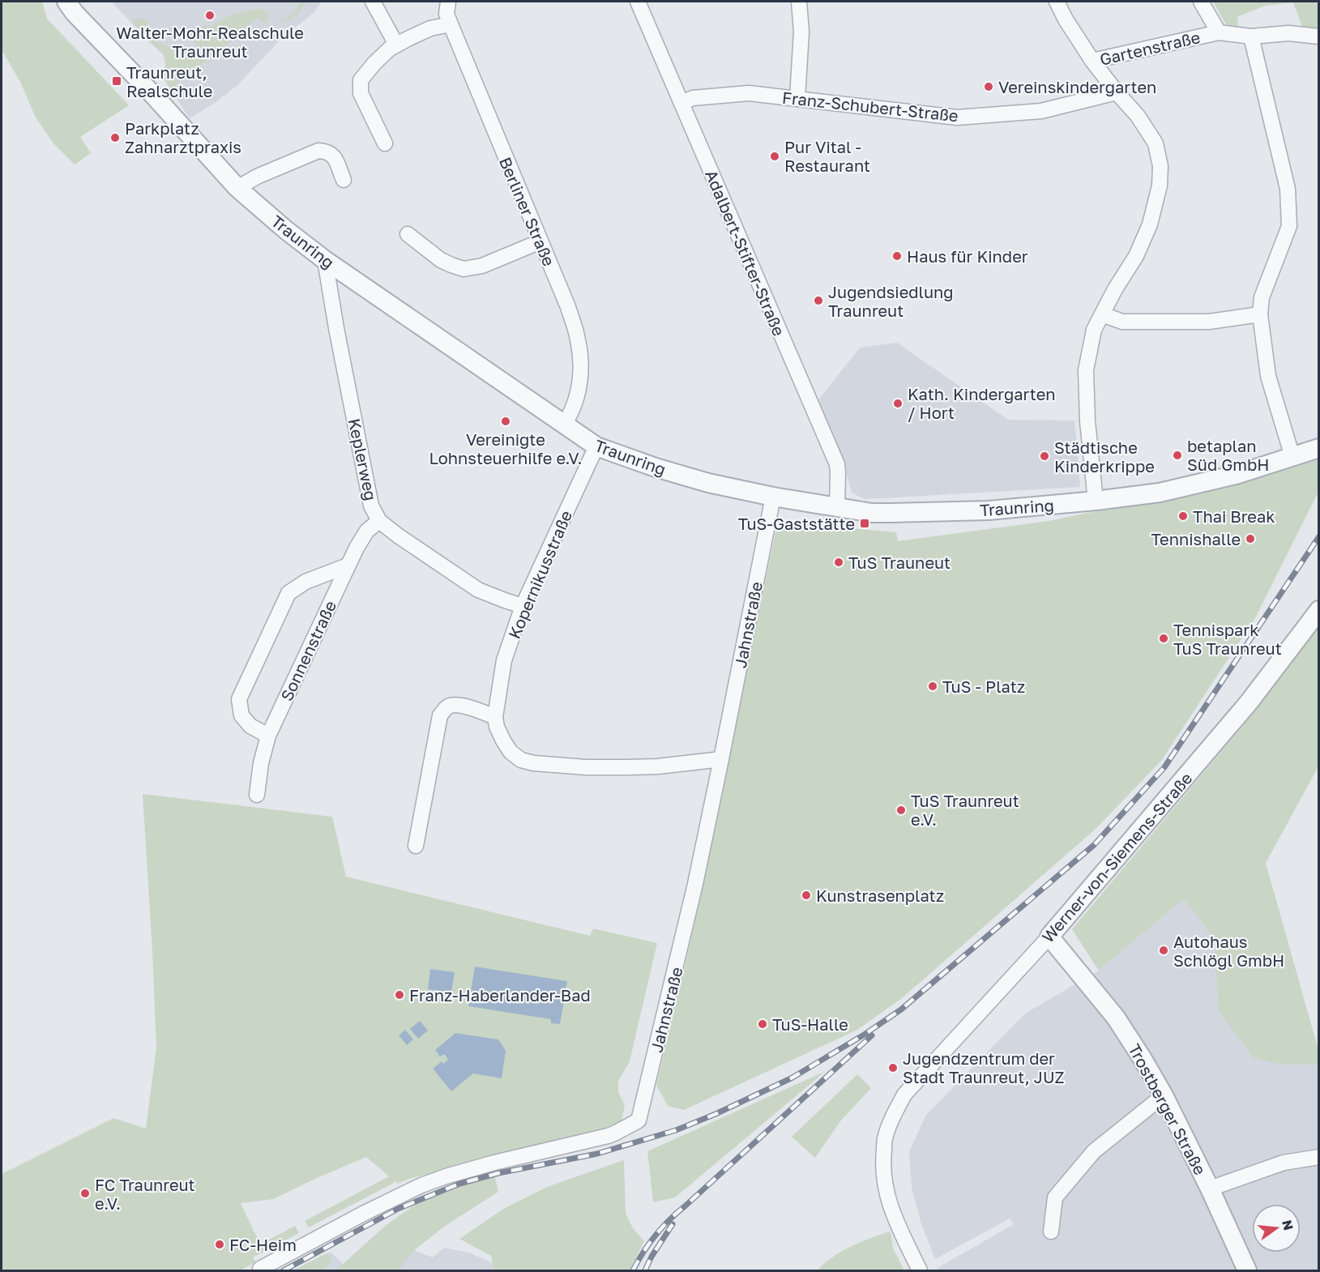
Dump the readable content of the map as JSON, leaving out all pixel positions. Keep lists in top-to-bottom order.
{
  "streets": {
    "street": [
      "Gartenstraße",
      "Franz-Schubert-Straße",
      "Berliner Straße",
      "Traunring",
      "Adalbert-Stifter-Straße",
      "Keplerweg",
      "Kopernikusstraße",
      "Jahnstraße",
      "Sonnenstraße",
      "Werner-von-Siemens-Straße",
      "Trostberger Straße"
    ]
  },
  "crossings": [
    ["Franz-Schubert-Straße", "Adalbert-Stifter-Straße"],
    ["Berliner Straße", "Traunring"],
    ["Traunring", "Adalbert-Stifter-Straße"],
    ["Traunring", "Keplerweg"],
    ["Traunring", "Kopernikusstraße"],
    ["Traunring", "Jahnstraße"],
    ["Keplerweg", "Kopernikusstraße"],
    ["Keplerweg", "Sonnenstraße"],
    ["Kopernikusstraße", "Jahnstraße"],
    ["Werner-von-Siemens-Straße", "Trostberger Straße"]
  ],
  "places": {
    "other": [
      "Walter-Mohr-Realschule Traunreut",
      "Vereinskindergarten",
      "Parkplatz Zahnarztpraxis",
      "Pur Vital - Restaurant",
      "Haus für Kinder",
      "Jugendsiedlung Traunreut",
      "Kath. Kindergarten / Hort",
      "Vereinigte Lohnsteuerhilfe e.V.",
      "betaplan Süd GmbH",
      "Städtische Kinderkrippe",
      "Thai Break",
      "Tennishalle",
      "TuS Trauneut",
      "Tennispark TuS Traunreut",
      "TuS - Platz",
      "TuS Traunreut e.V.",
      "Kunstrasenplatz",
      "Autohaus Schlögl GmbH",
      "Franz-Haberlander-Bad",
      "TuS-Halle",
      "Jugendzentrum der Stadt Traunreut, JUZ",
      "FC Traunreut e.V.",
      "FC-Heim"
    ],
    "transit": ["Traunreut, Realschule", "TuS-Gaststätte"]
  },
  "north": "right"
}
